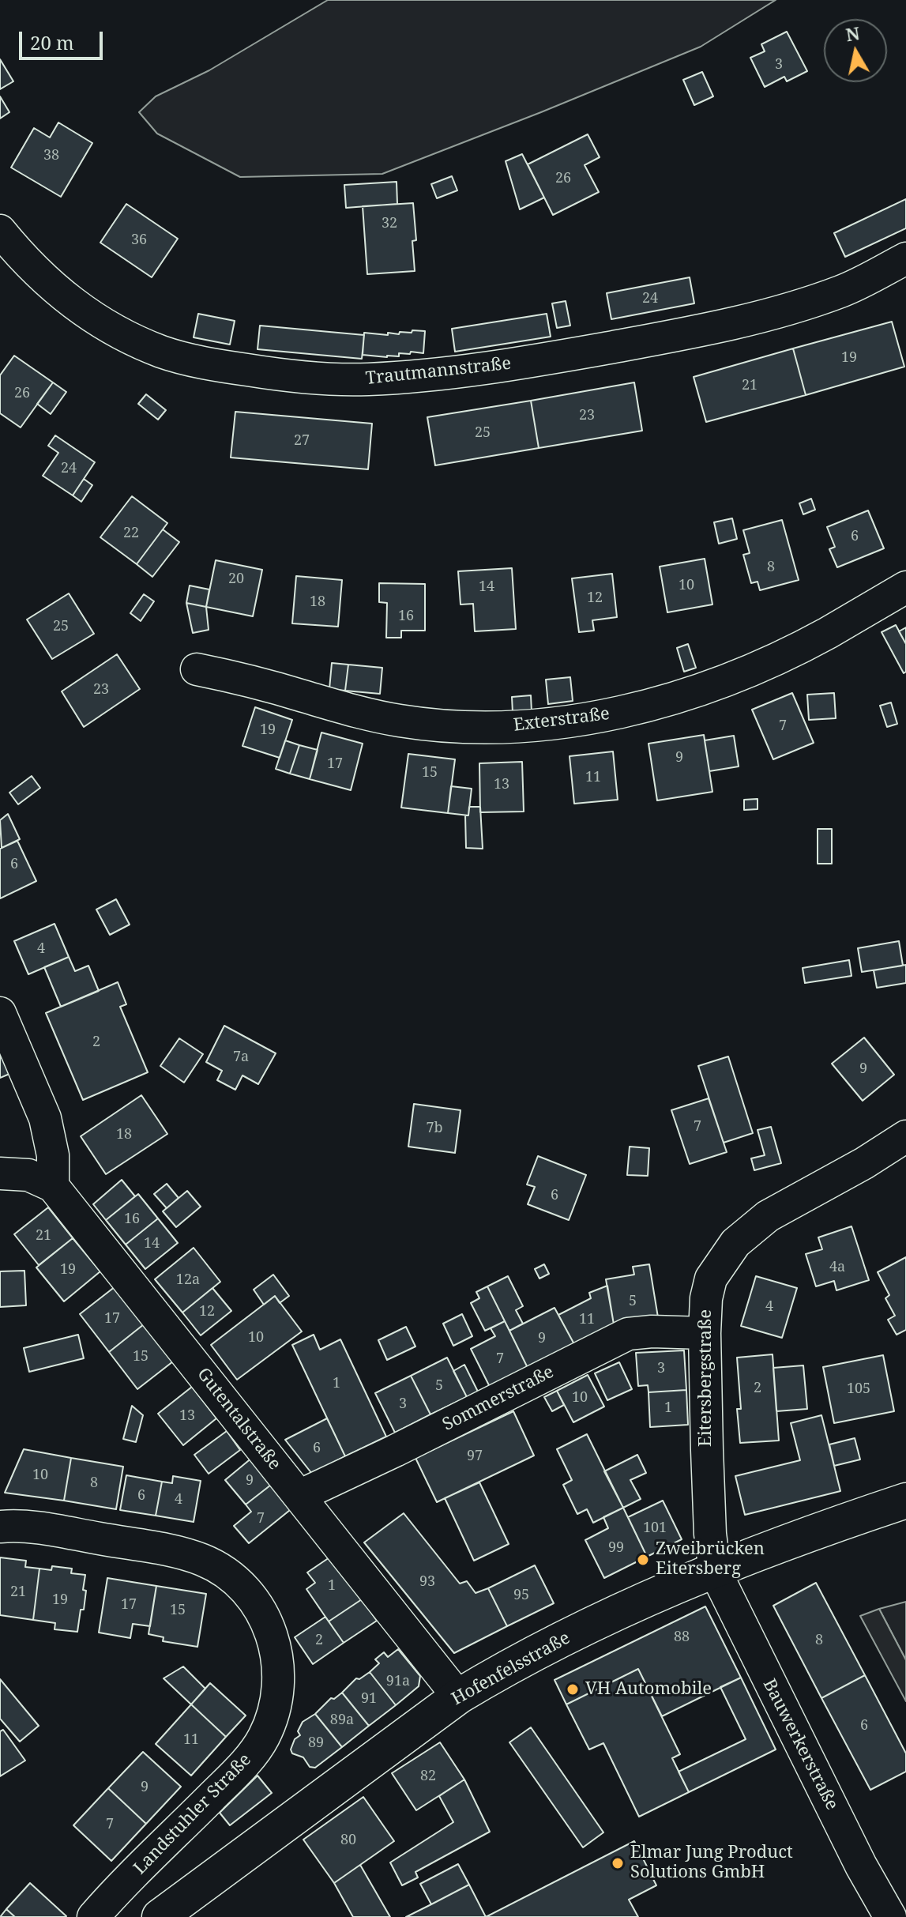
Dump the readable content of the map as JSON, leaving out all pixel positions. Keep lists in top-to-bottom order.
{
  "streets": {
    "main road": ["Hofenfelsstraße"],
    "street": [
      "Trautmannstraße",
      "Exterstraße",
      "Eitersbergstraße",
      "Sommerstraße",
      "Gutentalstraße",
      "Bauwerkerstraße",
      "Landstuhler Straße"
    ]
  },
  "crossings": [
    ["Eitersbergstraße", "Sommerstraße"],
    ["Eitersbergstraße", "Hofenfelsstraße"],
    ["Eitersbergstraße", "Bauwerkerstraße"],
    ["Sommerstraße", "Gutentalstraße"],
    ["Gutentalstraße", "Hofenfelsstraße"],
    ["Hofenfelsstraße", "Bauwerkerstraße"]
  ],
  "places": ["Zweibrücken Eitersberg", "VH Automobile", "Elmar Jung Product Solutions GmbH"],
  "house_numbers": [
    "3",
    "38",
    "26",
    "32",
    "36",
    "24",
    "19",
    "21",
    "26",
    "23",
    "25",
    "27",
    "24",
    "22",
    "6",
    "8",
    "20",
    "10",
    "14",
    "12",
    "18",
    "16",
    "25",
    "23",
    "7",
    "19",
    "9",
    "17",
    "15",
    "11",
    "13",
    "6",
    "4",
    "2",
    "7a",
    "9",
    "7",
    "7b",
    "18",
    "6",
    "16",
    "21",
    "14",
    "4a",
    "19",
    "12a",
    "5",
    "4",
    "12",
    "17",
    "11",
    "10",
    "9",
    "15",
    "7",
    "3",
    "1",
    "5",
    "2",
    "105",
    "10",
    "3",
    "1",
    "13",
    "6",
    "97",
    "10",
    "9",
    "8",
    "6",
    "4",
    "7",
    "101",
    "99",
    "93",
    "1",
    "21",
    "95",
    "19",
    "17",
    "15",
    "88",
    "2",
    "8",
    "91a",
    "91",
    "89a",
    "6",
    "11",
    "89",
    "82",
    "9",
    "7",
    "80"
  ],
  "scale_bar": "20 m",
  "north": "top"
}
